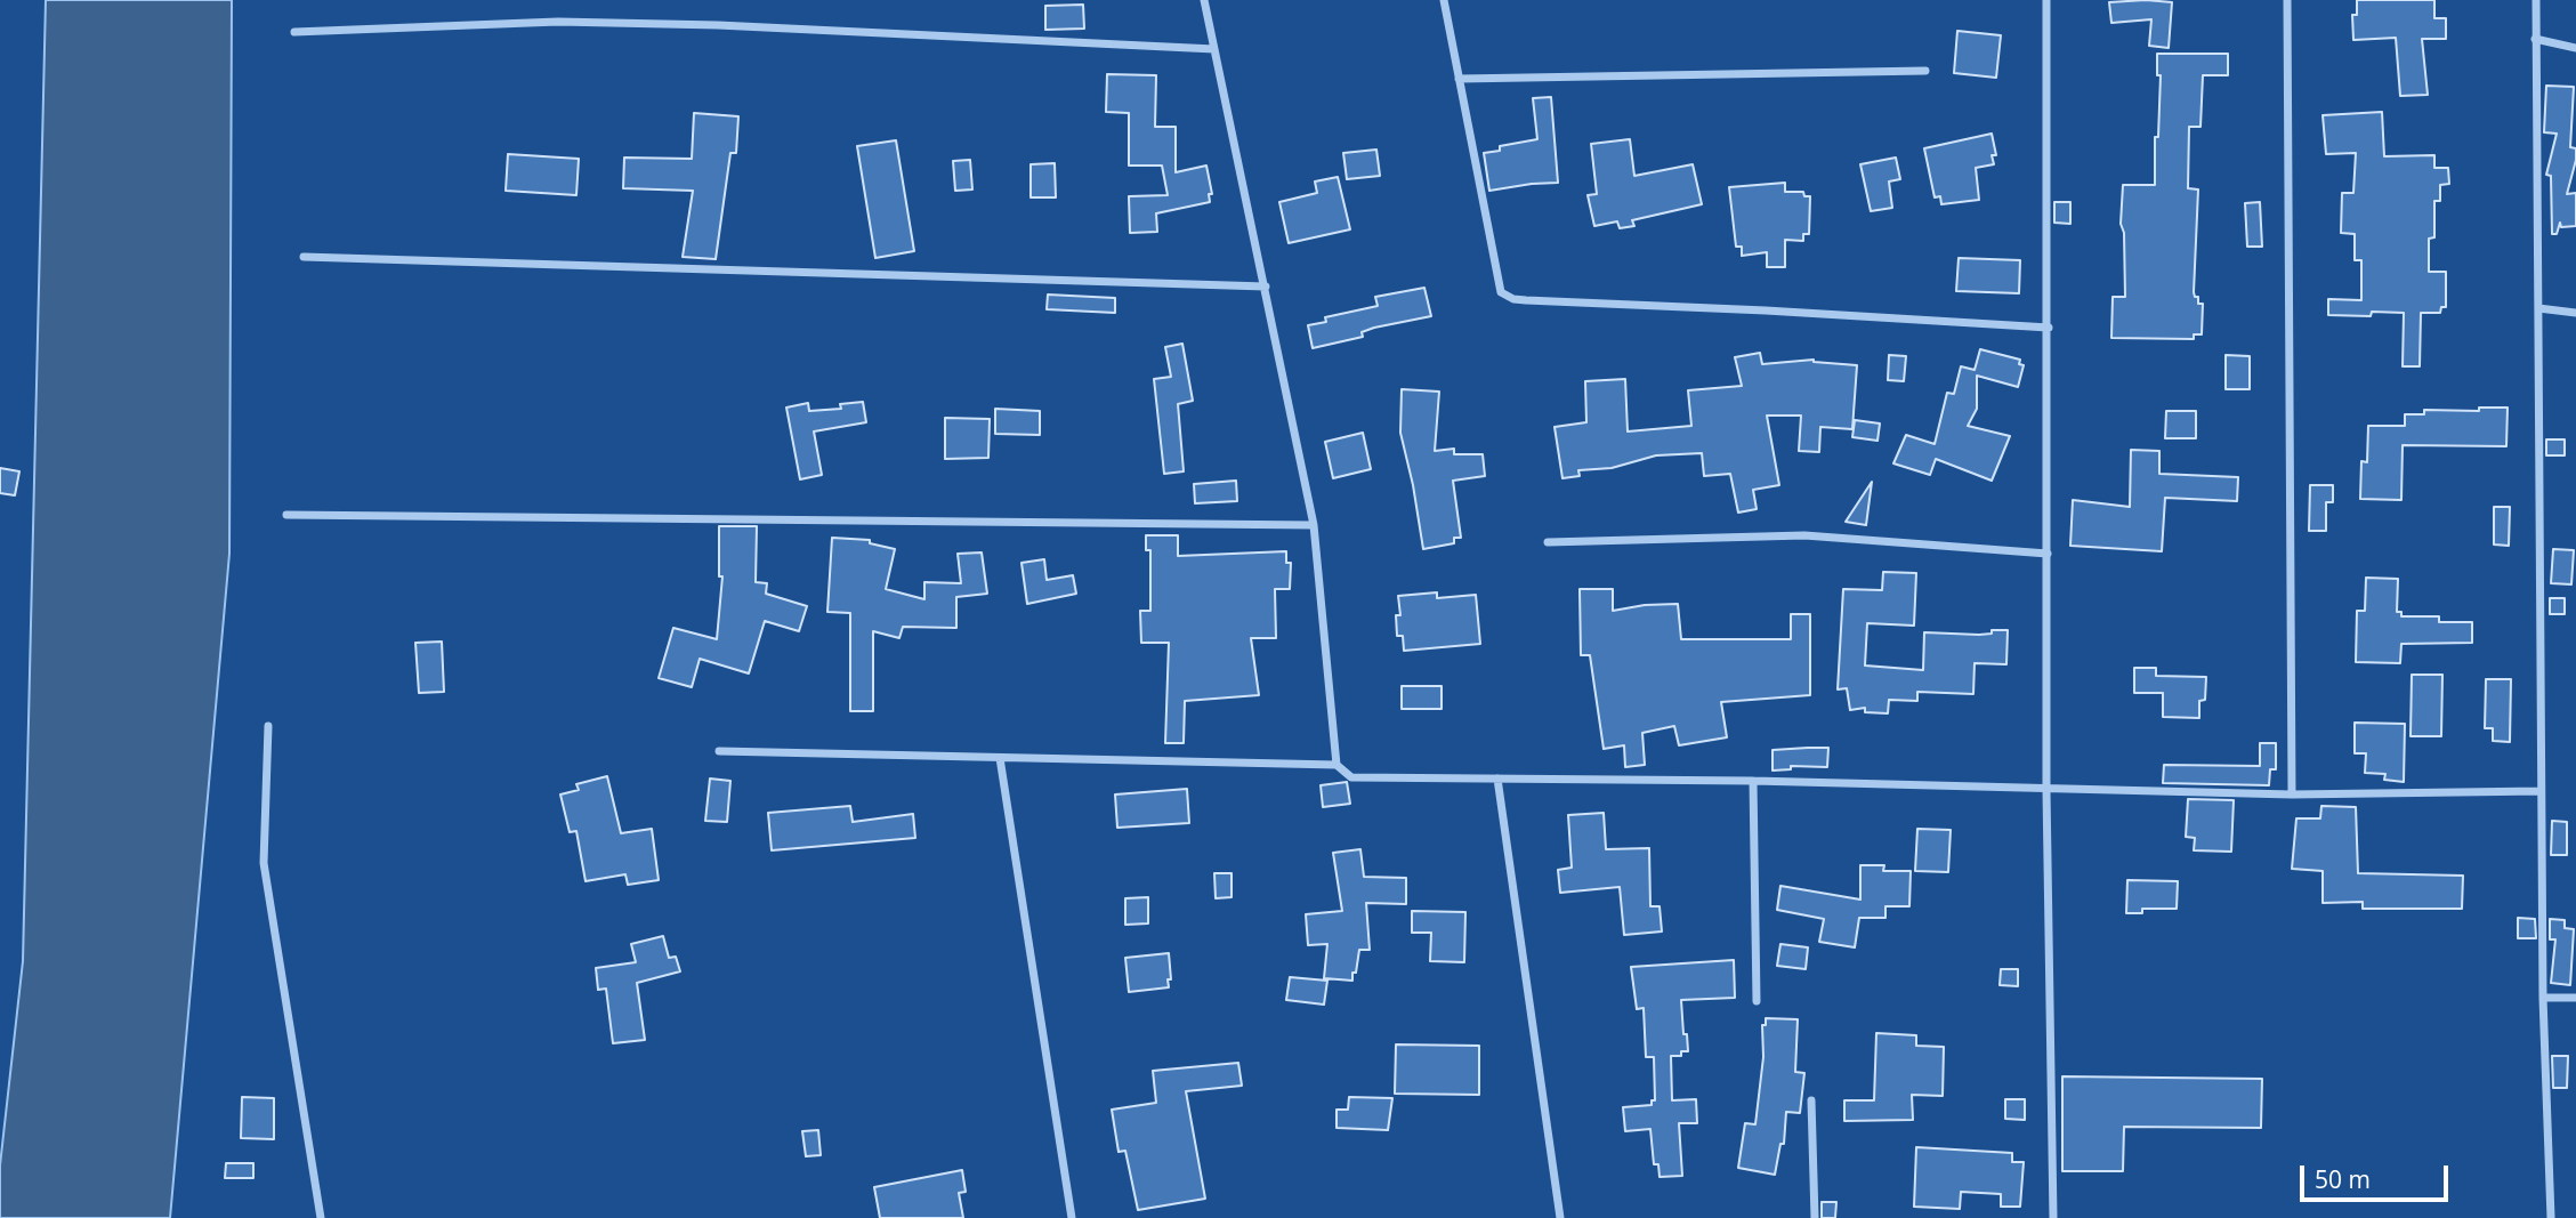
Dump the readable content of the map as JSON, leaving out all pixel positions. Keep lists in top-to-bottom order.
{
  "scale_bar": "50 m"
}
